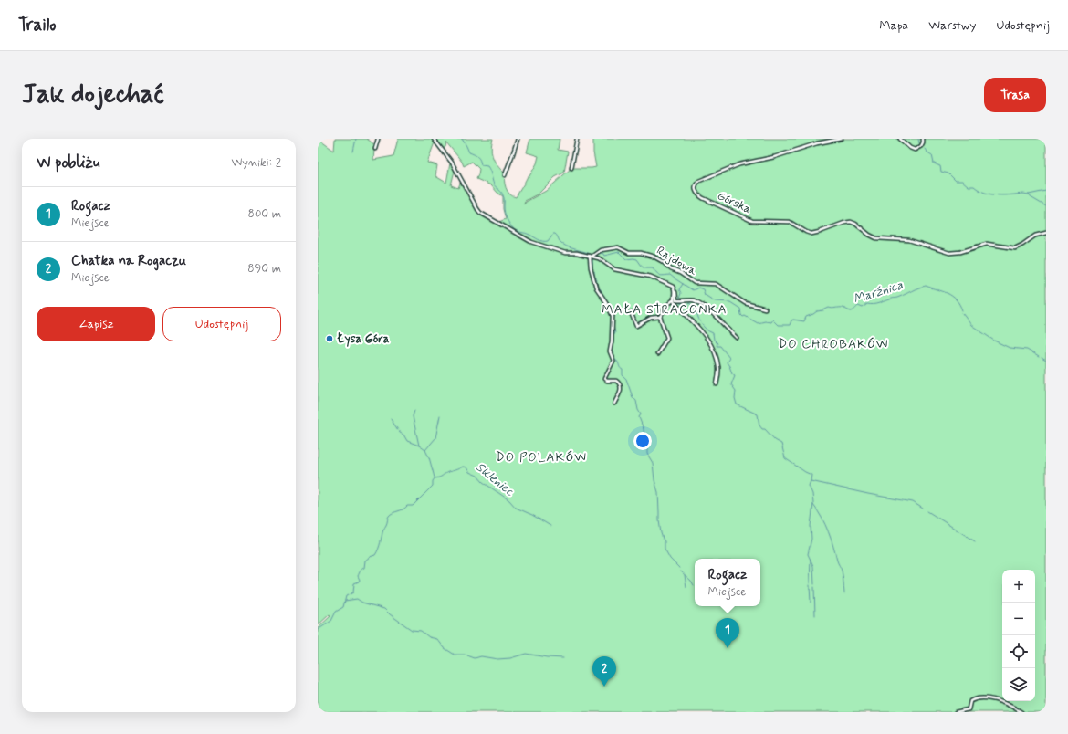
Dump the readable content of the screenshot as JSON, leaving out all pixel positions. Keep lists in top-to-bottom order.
{
  "streets": {
    "street": ["Górska", "Rajdowa"]
  },
  "districts": ["MAŁA STRACONKA", "DO CHROBAKÓW", "DO POLAKÓW"],
  "water": ["Marźnica", "Skleniec"],
  "places": ["Łysa Góra"],
  "page": {
    "header": "Trailo",
    "nav": ["Mapa", "Warstwy", "Udostępnij"],
    "buttons": [
      "Trasa",
      ["Zapisz", "Udostępnij"]
    ],
    "title": "Jak dojechać",
    "heading": ["W pobliżu", "Wyniki: 2"],
    "list": [
      {
        "mark": "1",
        "name": "Rogacz",
        "note": "Miejsce",
        "value": "800 m"
      },
      {
        "mark": "2",
        "name": "Chatka na Rogaczu",
        "note": "Miejsce",
        "value": "890 m"
      }
    ],
    "popup": ["Rogacz", "Miejsce"],
    "map_buttons": ["+", "−"],
    "pins": ["1", "2"]
  }
}
